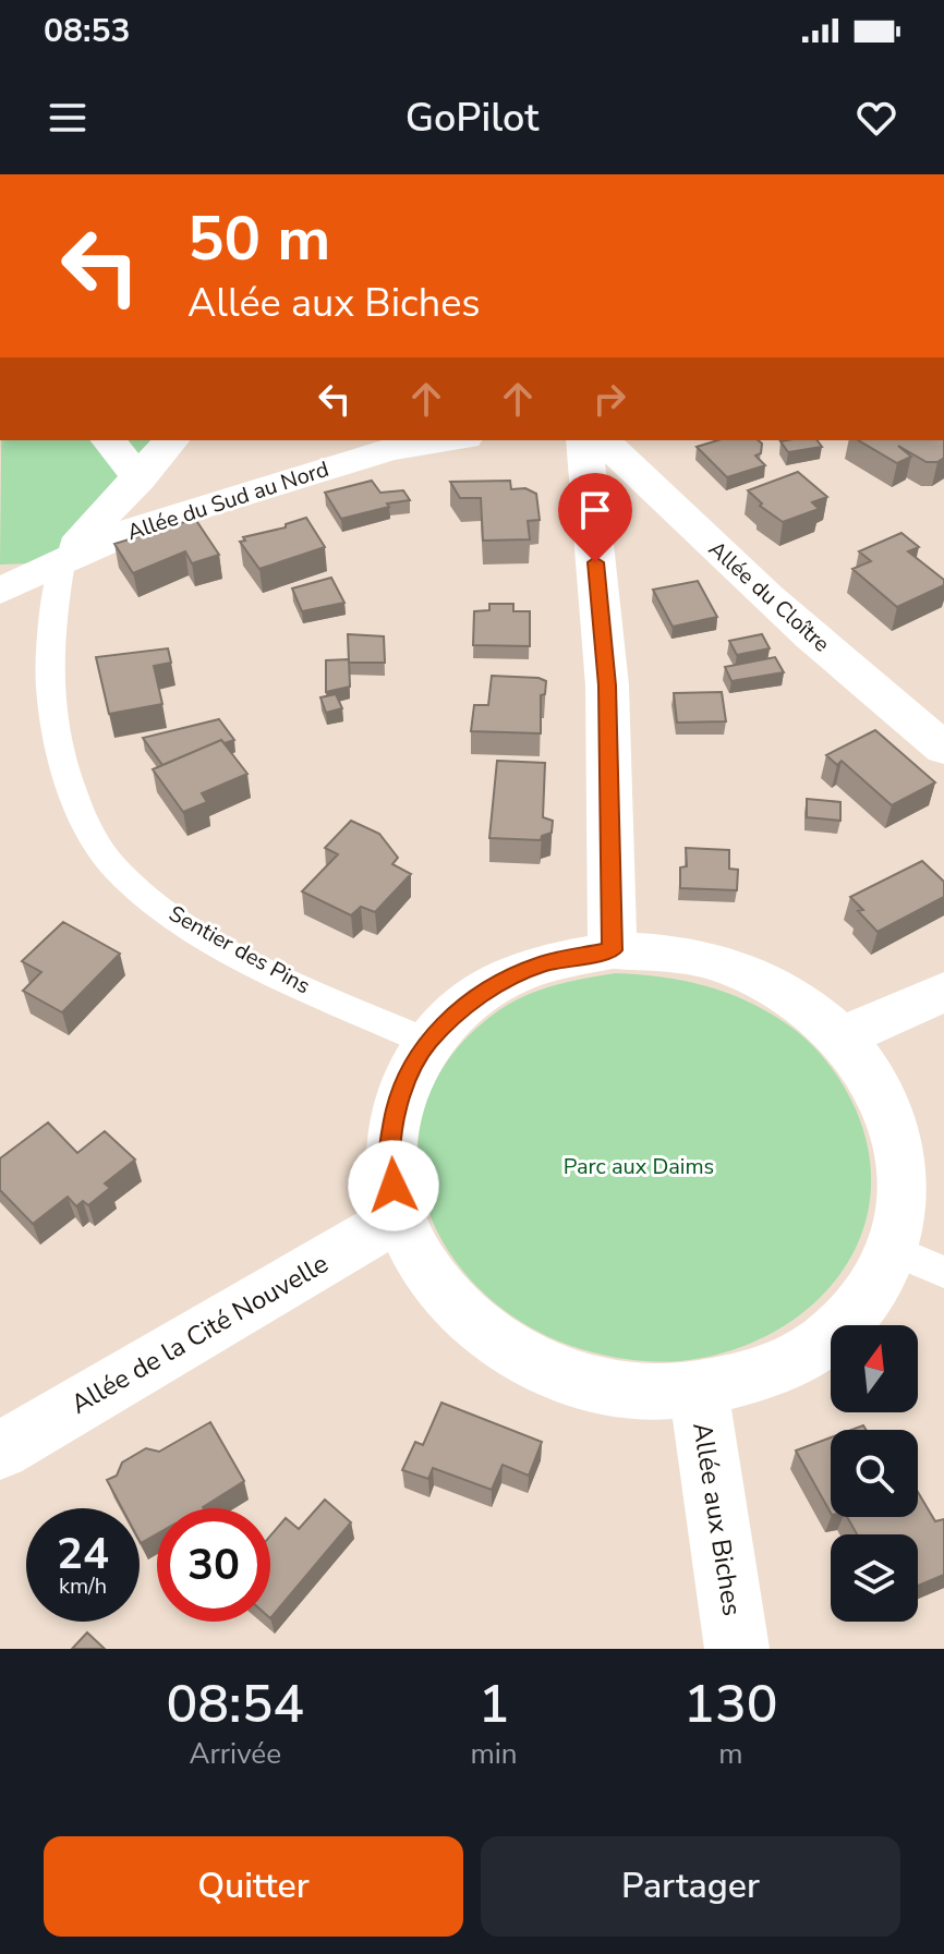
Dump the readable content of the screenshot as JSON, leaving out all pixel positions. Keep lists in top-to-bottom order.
{
  "streets": {
    "street": [
      "Allée du Sud au Nord",
      "Allée du Cloître",
      "Allée de la Cité Nouvelle",
      "Allée aux Biches"
    ],
    "lane": ["Sentier des Pins"]
  },
  "crossings": [
    ["Allée du Sud au Nord", "Sentier des Pins"]
  ],
  "parks": ["Parc aux Daims"],
  "north": "top",
  "page": {
    "status": "08:53",
    "header": "GoPilot",
    "turn": ["50 m", "Allée aux Biches"],
    "speed": "24 km/h",
    "limit": "30",
    "eta": [
      "08:54",
      "Arrivée",
      "1",
      "min",
      "130",
      "m"
    ],
    "buttons": ["Quitter", "Partager"]
  }
}
